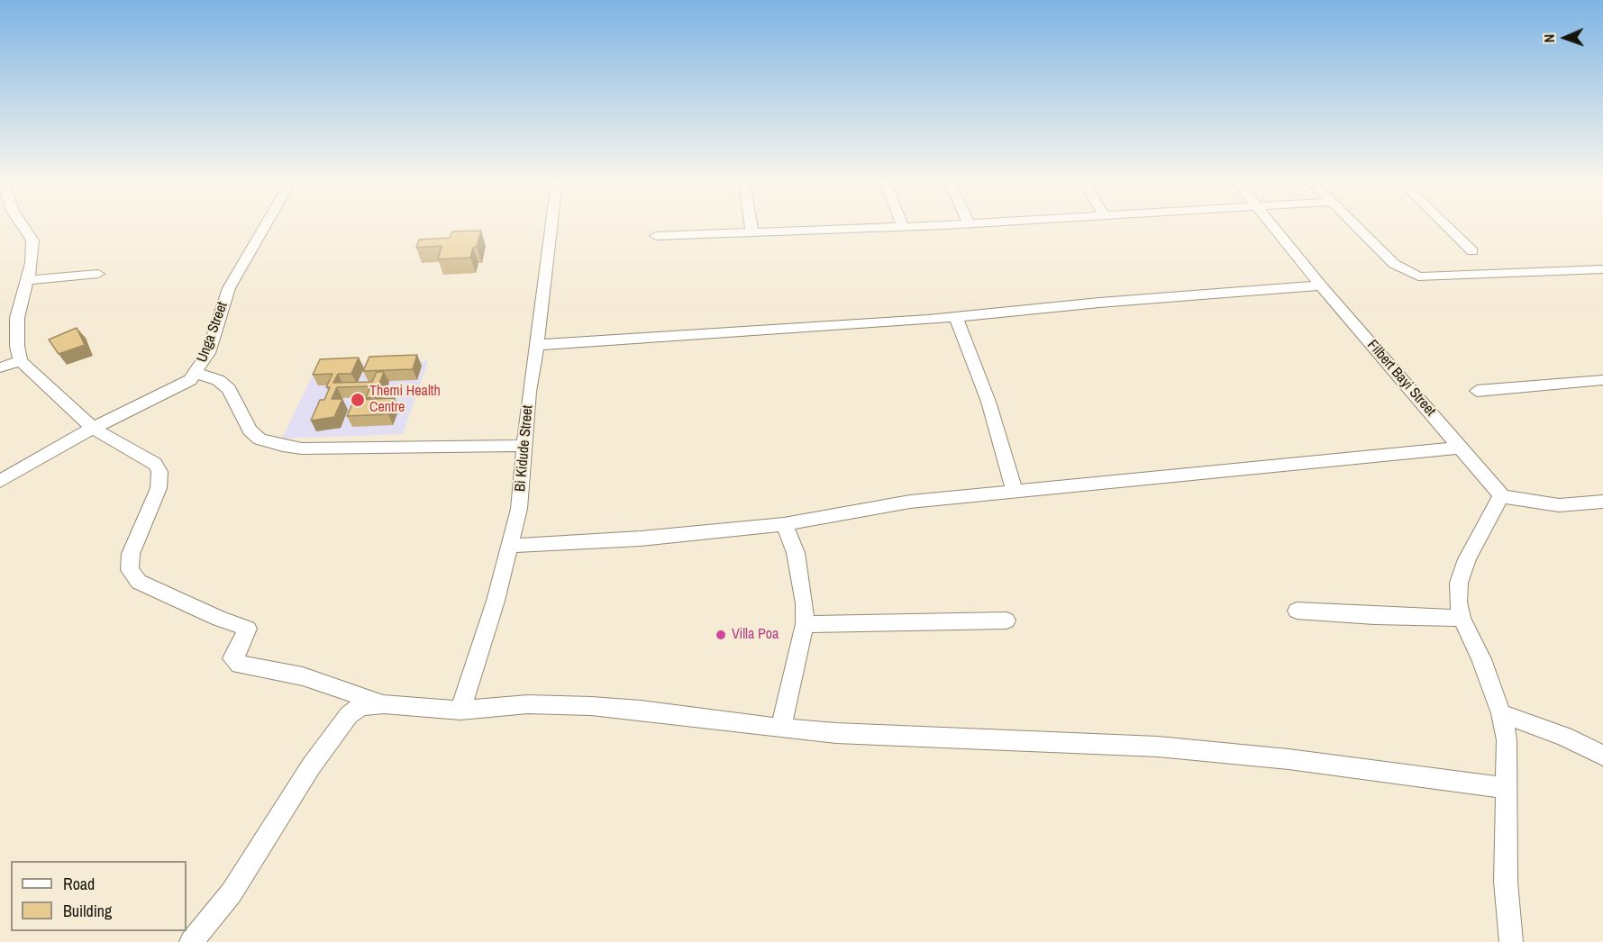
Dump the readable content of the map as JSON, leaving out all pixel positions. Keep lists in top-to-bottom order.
{
  "streets": {
    "street": ["Unga Street", "Filbert Bayi Street", "Bi Kidude Street"]
  },
  "places": ["Themi Health Centre", "Villa Poa"],
  "legend": ["Road", "Building"],
  "north": "left"
}
